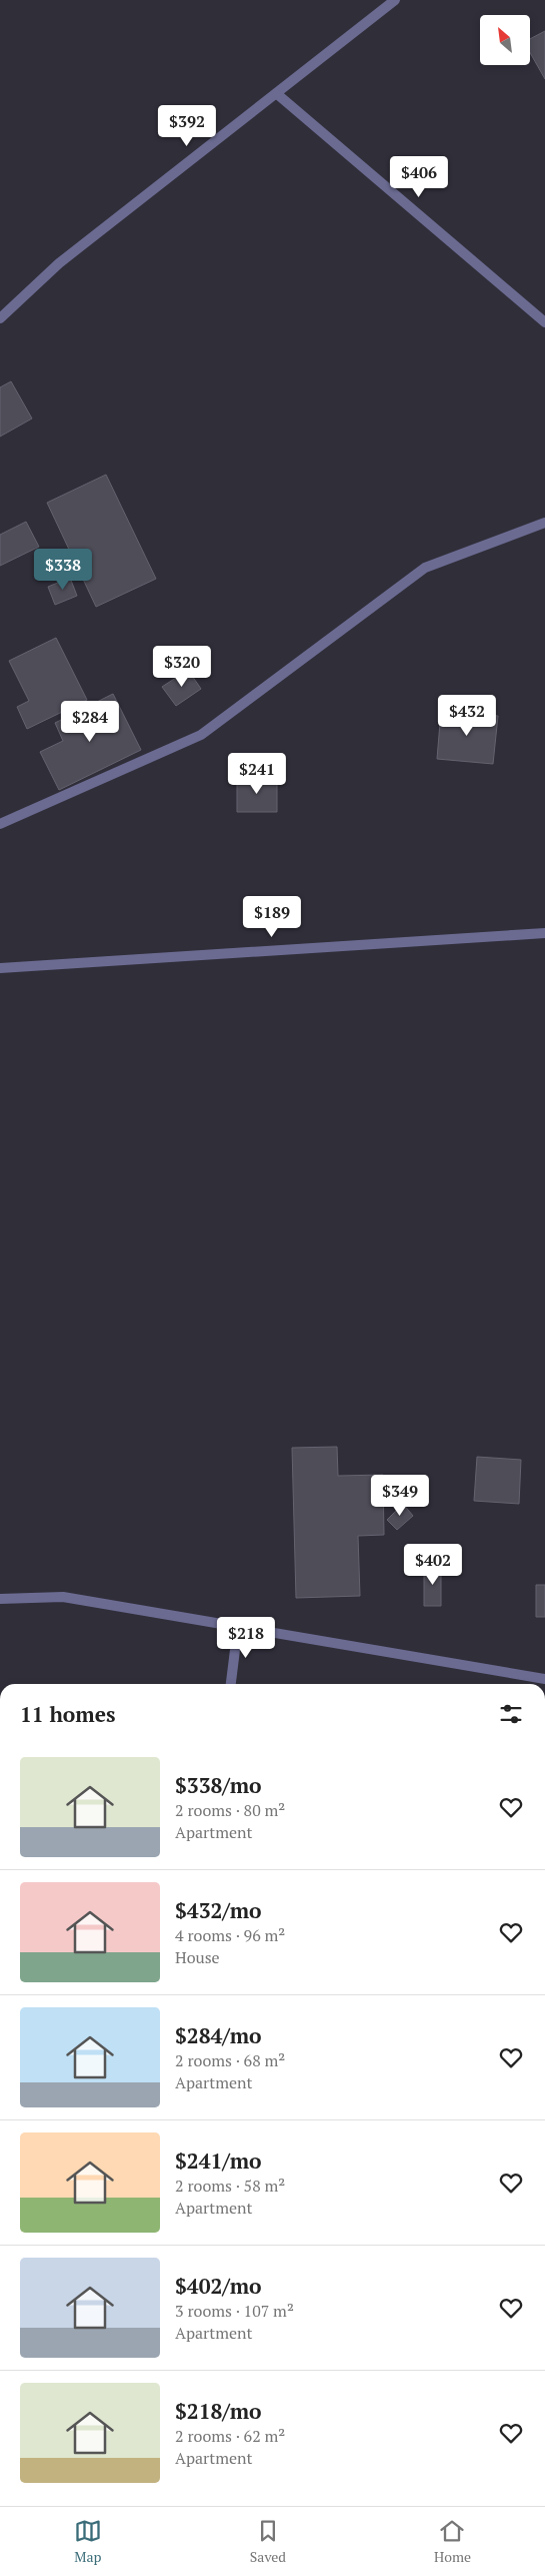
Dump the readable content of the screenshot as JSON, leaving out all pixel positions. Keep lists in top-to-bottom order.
{
  "north": "top left",
  "page": {
    "price": [
      "$392",
      "$406",
      "$338",
      "$320",
      "$432",
      "$284",
      "$241",
      "$189",
      "$349",
      "$402",
      "$218"
    ],
    "heading": "11 homes",
    "list": [
      {
        "name": "$338/mo",
        "note": "2 rooms · 80 m² · Apartment"
      },
      {
        "name": "$432/mo",
        "note": "4 rooms · 96 m² · House"
      },
      {
        "name": "$284/mo",
        "note": "2 rooms · 68 m² · Apartment"
      },
      {
        "name": "$241/mo",
        "note": "2 rooms · 58 m² · Apartment"
      },
      {
        "name": "$402/mo",
        "note": "3 rooms · 107 m² · Apartment"
      },
      {
        "name": "$218/mo",
        "note": "2 rooms · 62 m² · Apartment"
      }
    ],
    "tabs": ["Map", "Saved", "Home"]
  }
}
